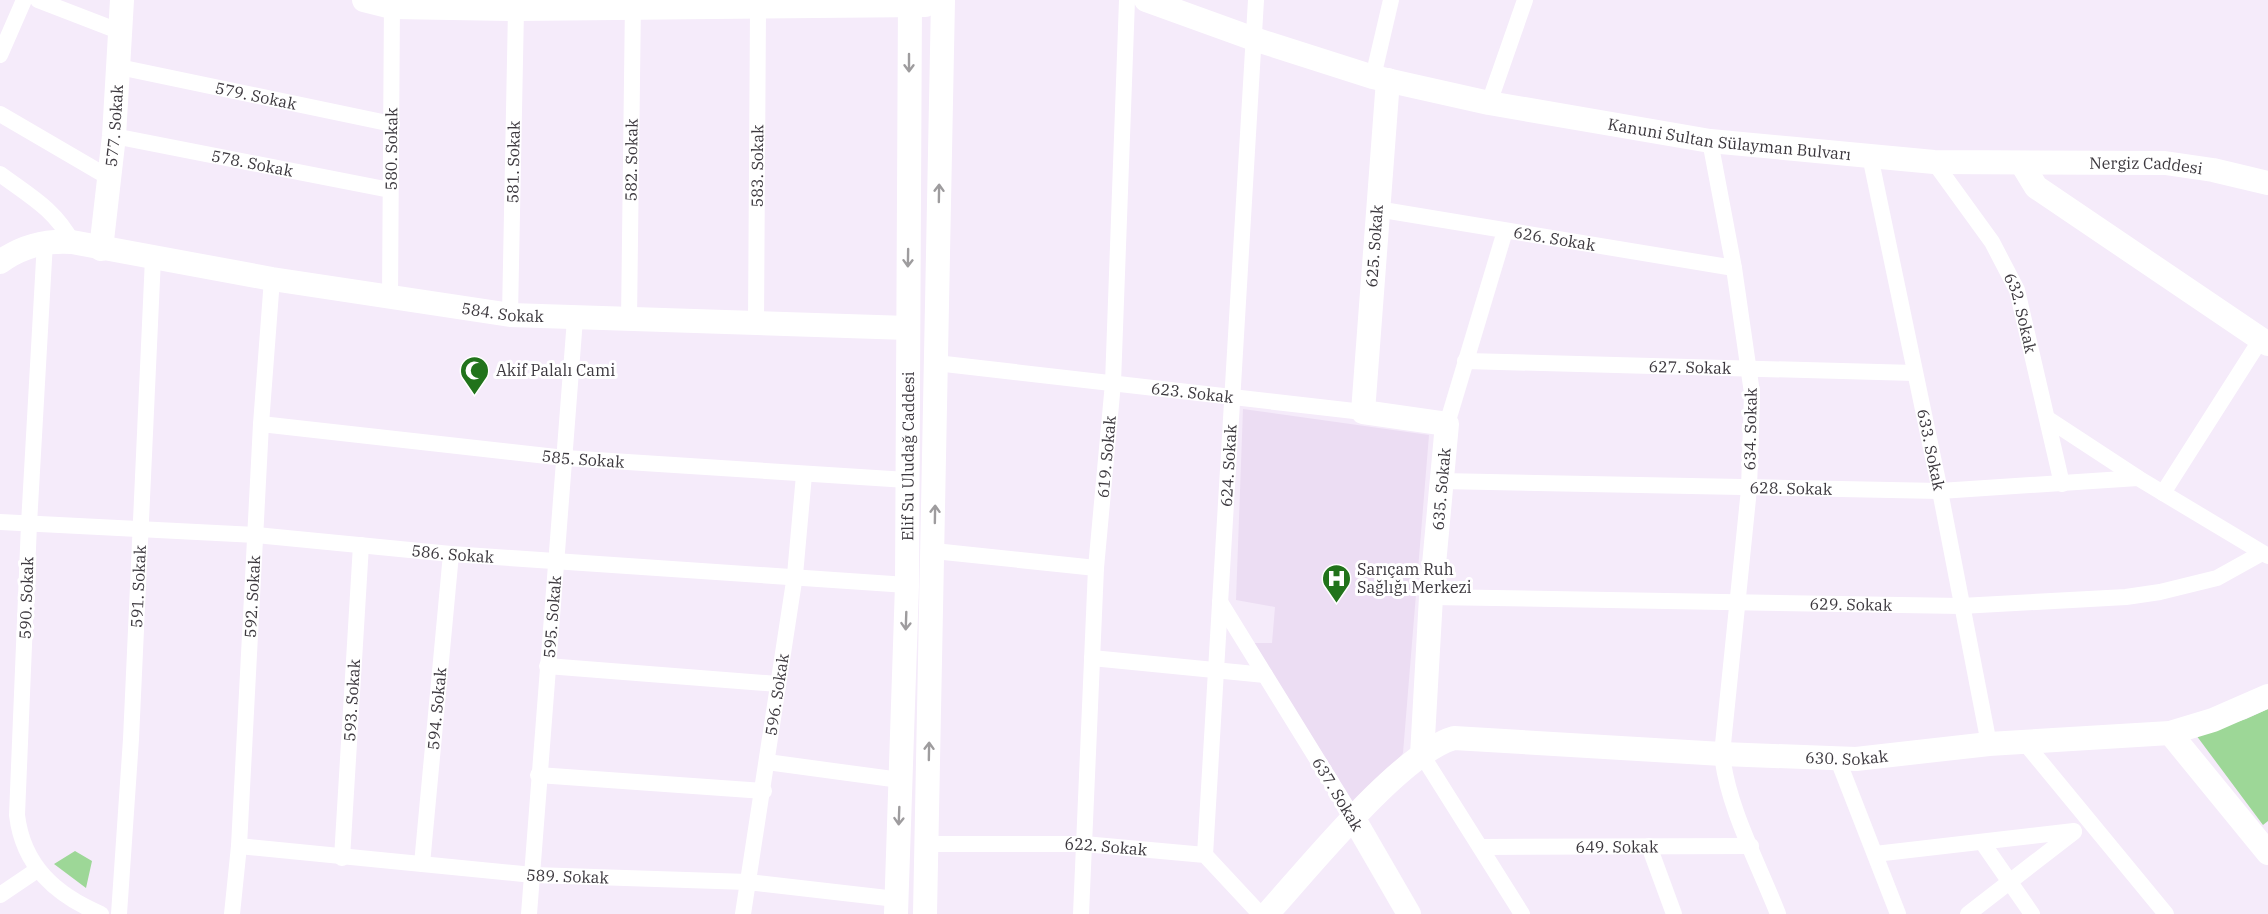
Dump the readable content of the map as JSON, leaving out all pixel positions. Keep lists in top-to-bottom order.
{
  "streets": {
    "street": [
      "579. Sokak",
      "577. Sokak",
      "Kanuni Sultan Sülayman Bulvarı",
      "580. Sokak",
      "582. Sokak",
      "581. Sokak",
      "578. Sokak",
      "583. Sokak",
      "Nergiz Caddesi",
      "626. Sokak",
      "625. Sokak",
      "584. Sokak",
      "632. Sokak",
      "627. Sokak",
      "623. Sokak",
      "634. Sokak",
      "633. Sokak",
      "Elif Su Uludağ Caddesi",
      "619. Sokak",
      "585. Sokak",
      "624. Sokak",
      "635. Sokak",
      "628. Sokak",
      "586. Sokak",
      "591. Sokak",
      "592. Sokak",
      "590. Sokak",
      "629. Sokak",
      "595. Sokak",
      "596. Sokak",
      "593. Sokak",
      "594. Sokak",
      "630. Sokak",
      "637. Sokak",
      "649. Sokak",
      "622. Sokak",
      "589. Sokak"
    ]
  },
  "crossings": [
    ["579. Sokak", "577. Sokak"],
    ["579. Sokak", "580. Sokak"],
    ["577. Sokak", "578. Sokak"],
    ["577. Sokak", "584. Sokak"],
    ["Kanuni Sultan Sülayman Bulvarı", "Nergiz Caddesi"],
    ["Kanuni Sultan Sülayman Bulvarı", "625. Sokak"],
    ["Kanuni Sultan Sülayman Bulvarı", "632. Sokak"],
    ["Kanuni Sultan Sülayman Bulvarı", "634. Sokak"],
    ["Kanuni Sultan Sülayman Bulvarı", "633. Sokak"],
    ["Kanuni Sultan Sülayman Bulvarı", "624. Sokak"],
    ["580. Sokak", "578. Sokak"],
    ["580. Sokak", "584. Sokak"],
    ["582. Sokak", "584. Sokak"],
    ["581. Sokak", "584. Sokak"],
    ["583. Sokak", "584. Sokak"],
    ["626. Sokak", "625. Sokak"],
    ["626. Sokak", "634. Sokak"],
    ["626. Sokak", "635. Sokak"],
    ["625. Sokak", "623. Sokak"],
    ["584. Sokak", "Elif Su Uludağ Caddesi"],
    ["584. Sokak", "591. Sokak"],
    ["584. Sokak", "592. Sokak"],
    ["584. Sokak", "590. Sokak"],
    ["584. Sokak", "595. Sokak"],
    ["632. Sokak", "628. Sokak"],
    ["627. Sokak", "634. Sokak"],
    ["627. Sokak", "633. Sokak"],
    ["627. Sokak", "635. Sokak"],
    ["623. Sokak", "Elif Su Uludağ Caddesi"],
    ["623. Sokak", "619. Sokak"],
    ["623. Sokak", "624. Sokak"],
    ["623. Sokak", "635. Sokak"],
    ["634. Sokak", "628. Sokak"],
    ["634. Sokak", "629. Sokak"],
    ["634. Sokak", "630. Sokak"],
    ["634. Sokak", "649. Sokak"],
    ["633. Sokak", "628. Sokak"],
    ["633. Sokak", "629. Sokak"],
    ["633. Sokak", "630. Sokak"],
    ["Elif Su Uludağ Caddesi", "585. Sokak"],
    ["Elif Su Uludağ Caddesi", "586. Sokak"],
    ["Elif Su Uludağ Caddesi", "622. Sokak"],
    ["Elif Su Uludağ Caddesi", "589. Sokak"],
    ["619. Sokak", "622. Sokak"],
    ["585. Sokak", "592. Sokak"],
    ["585. Sokak", "595. Sokak"],
    ["585. Sokak", "596. Sokak"],
    ["624. Sokak", "637. Sokak"],
    ["624. Sokak", "622. Sokak"],
    ["635. Sokak", "628. Sokak"],
    ["635. Sokak", "629. Sokak"],
    ["635. Sokak", "630. Sokak"],
    ["586. Sokak", "591. Sokak"],
    ["586. Sokak", "592. Sokak"],
    ["586. Sokak", "590. Sokak"],
    ["586. Sokak", "595. Sokak"],
    ["586. Sokak", "596. Sokak"],
    ["586. Sokak", "593. Sokak"],
    ["586. Sokak", "594. Sokak"],
    ["592. Sokak", "589. Sokak"],
    ["595. Sokak", "589. Sokak"],
    ["596. Sokak", "589. Sokak"],
    ["593. Sokak", "589. Sokak"],
    ["594. Sokak", "589. Sokak"],
    ["630. Sokak", "637. Sokak"]
  ],
  "places": {
    "mosque": ["Akif Palalı Cami"],
    "hospital": ["Sarıçam Ruh Sağlığı Merkezi"]
  }
}
